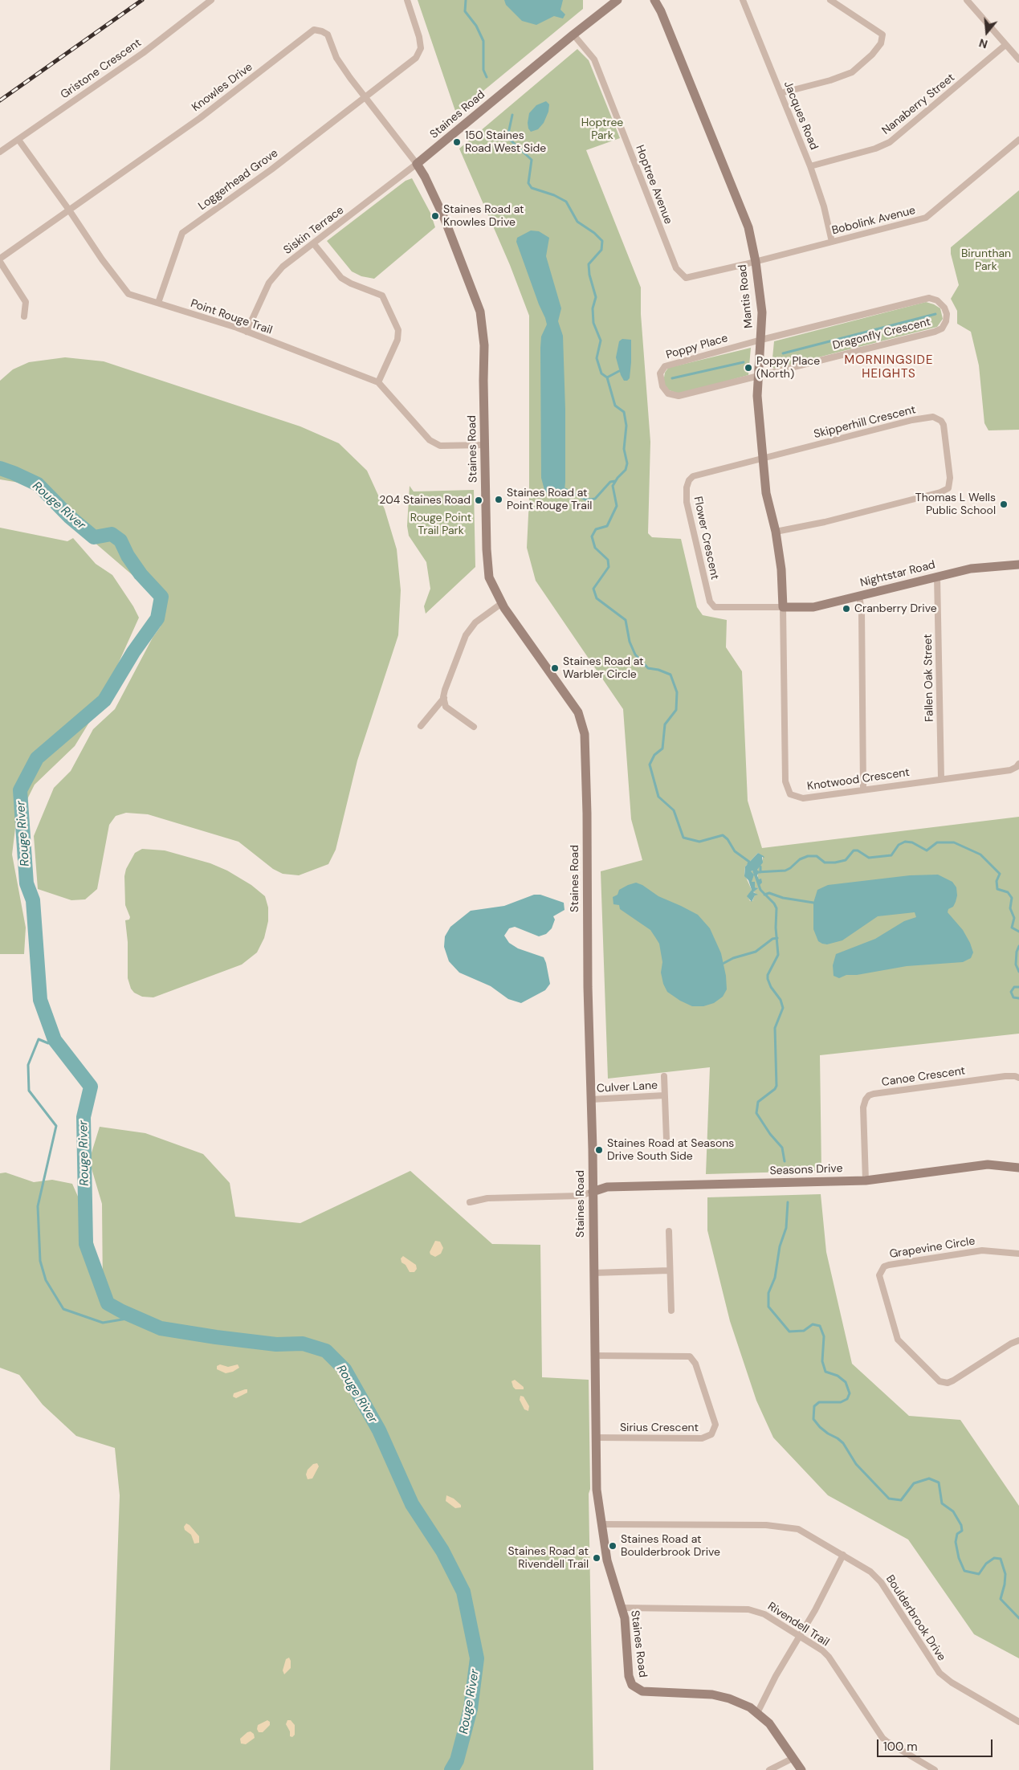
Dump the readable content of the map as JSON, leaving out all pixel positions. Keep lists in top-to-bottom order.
{
  "streets": {
    "street": [
      "Gristone Crescent",
      "Knowles Drive",
      "Nanaberry Street",
      "Staines Road",
      "Jacques Road",
      "Loggerhead Grove",
      "Hoptree Avenue",
      "Bobolink Avenue",
      "Siskin Terrace",
      "Mantis Road",
      "Point Rouge Trail",
      "Dragonfly Crescent",
      "Poppy Place",
      "Skipperhill Crescent",
      "Flower Crescent",
      "Nightstar Road",
      "Fallen Oak Street",
      "Knotwood Crescent",
      "Canoe Crescent",
      "Culver Lane",
      "Seasons Drive",
      "Grapevine Circle",
      "Sirius Crescent",
      "Boulderbrook Drive",
      "Rivendell Trail"
    ]
  },
  "crossings": [
    ["Gristone Crescent", "Point Rouge Trail"],
    ["Knowles Drive", "Staines Road"],
    ["Knowles Drive", "Loggerhead Grove"],
    ["Knowles Drive", "Siskin Terrace"],
    ["Knowles Drive", "Point Rouge Trail"],
    ["Nanaberry Street", "Jacques Road"],
    ["Staines Road", "Hoptree Avenue"],
    ["Staines Road", "Siskin Terrace"],
    ["Staines Road", "Point Rouge Trail"],
    ["Staines Road", "Culver Lane"],
    ["Staines Road", "Seasons Drive"],
    ["Staines Road", "Sirius Crescent"],
    ["Staines Road", "Boulderbrook Drive"],
    ["Staines Road", "Rivendell Trail"],
    ["Jacques Road", "Bobolink Avenue"],
    ["Loggerhead Grove", "Point Rouge Trail"],
    ["Hoptree Avenue", "Bobolink Avenue"],
    ["Hoptree Avenue", "Mantis Road"],
    ["Bobolink Avenue", "Mantis Road"],
    ["Siskin Terrace", "Point Rouge Trail"],
    ["Mantis Road", "Dragonfly Crescent"],
    ["Mantis Road", "Poppy Place"],
    ["Mantis Road", "Skipperhill Crescent"],
    ["Mantis Road", "Flower Crescent"],
    ["Mantis Road", "Nightstar Road"],
    ["Mantis Road", "Knotwood Crescent"],
    ["Dragonfly Crescent", "Poppy Place"],
    ["Skipperhill Crescent", "Flower Crescent"],
    ["Flower Crescent", "Nightstar Road"],
    ["Flower Crescent", "Knotwood Crescent"],
    ["Nightstar Road", "Fallen Oak Street"],
    ["Nightstar Road", "Knotwood Crescent"],
    ["Fallen Oak Street", "Knotwood Crescent"],
    ["Canoe Crescent", "Seasons Drive"]
  ],
  "districts": ["MORNINGSIDE HEIGHTS"],
  "water": ["Rouge River"],
  "parks": ["Hoptree Park", "Birunthan Park", "Rouge Point Trail Park"],
  "places": [
    "150 Staines Road West Side",
    "Staines Road at Knowles Drive",
    "Poppy Place (North)",
    "Staines Road at Point Rouge Trail",
    "204 Staines Road",
    "Thomas L Wells Public School",
    "Cranberry Drive",
    "Staines Road at Warbler Circle",
    "Staines Road at Seasons Drive South Side",
    "Staines Road at Boulderbrook Drive",
    "Staines Road at Rivendell Trail"
  ],
  "scale_bar": "100 m",
  "north": "bottom"
}
